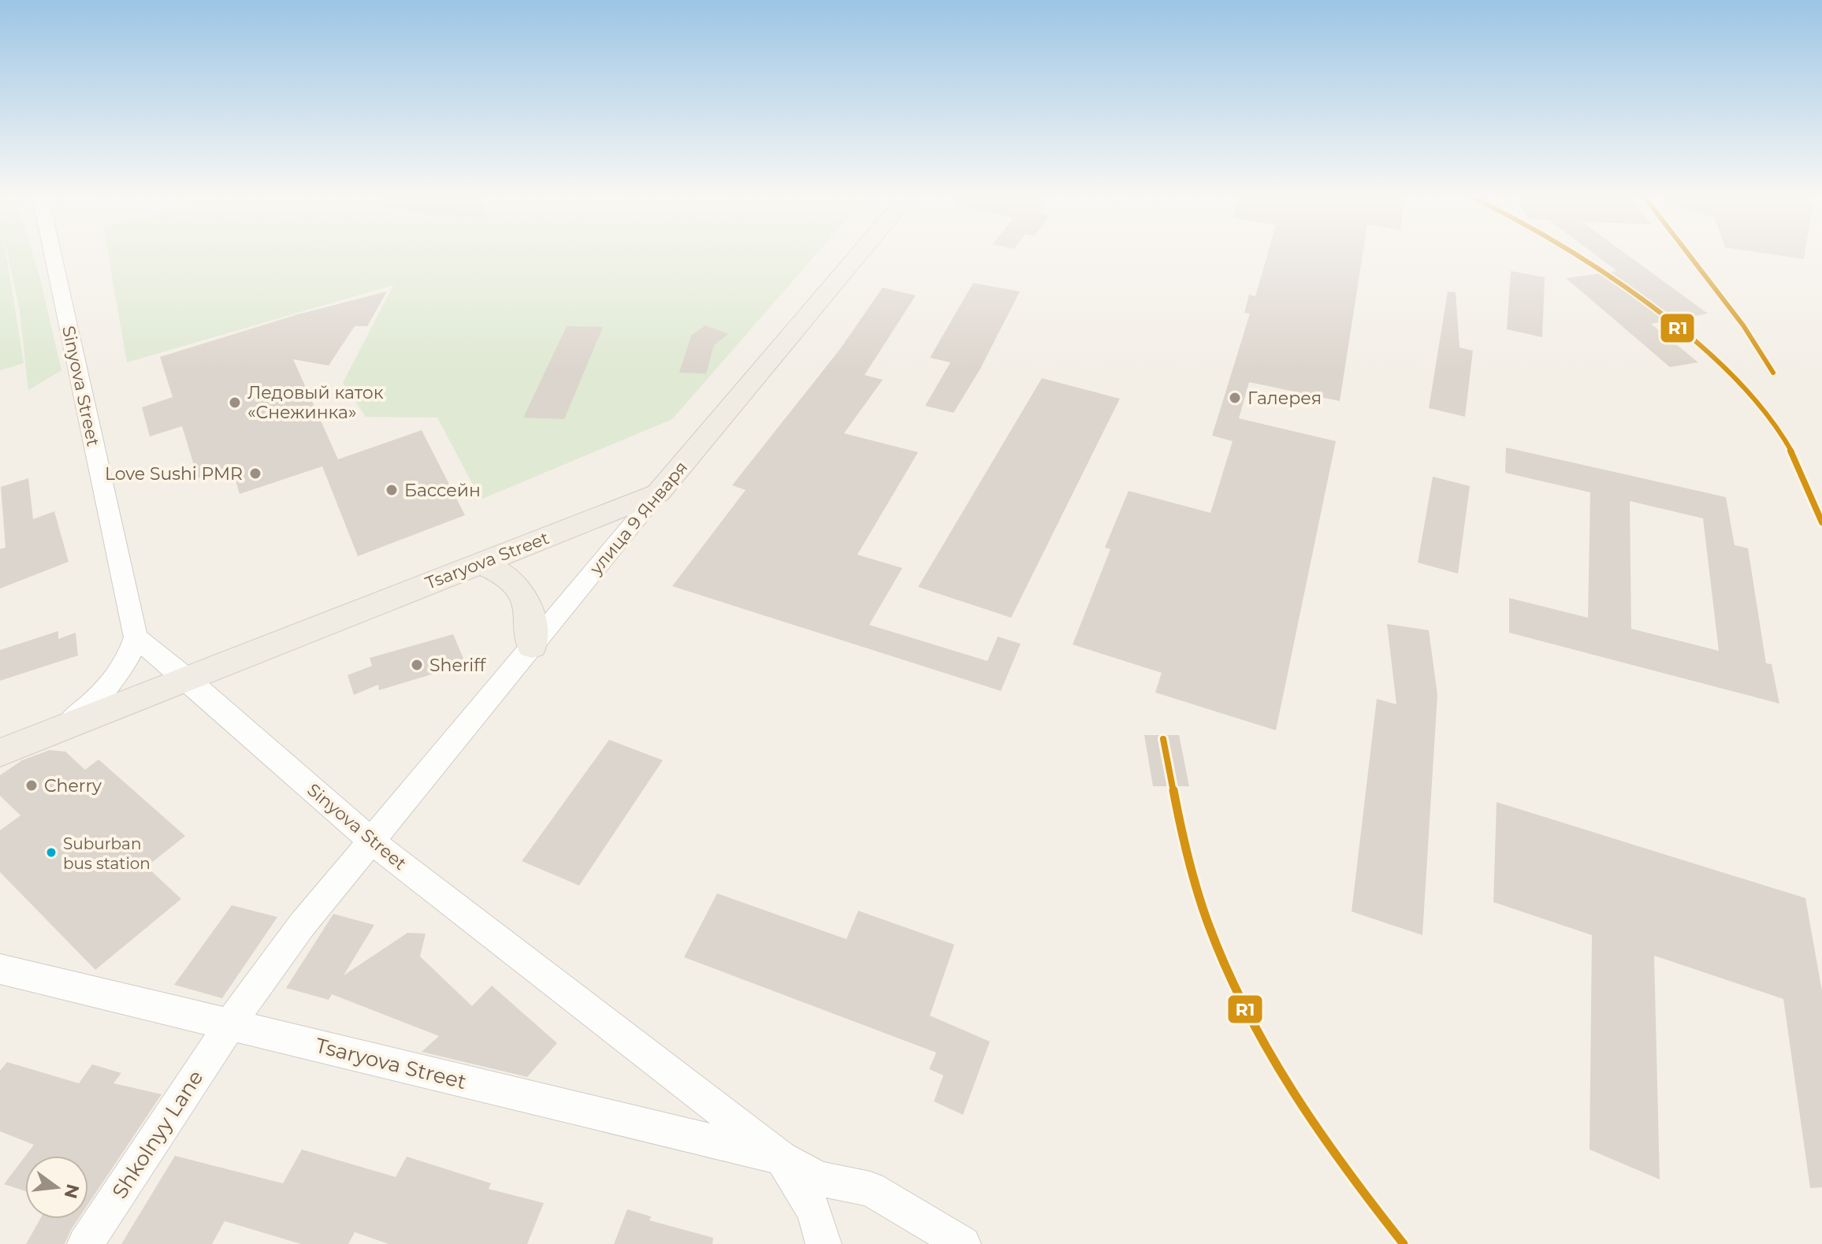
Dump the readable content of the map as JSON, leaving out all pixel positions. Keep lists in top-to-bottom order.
{
  "streets": {
    "main road": ["улица 9 Января", "Tsaryova Street"],
    "street": ["Sinyova Street", "Shkolnyy Lane"]
  },
  "crossings": [
    ["Sinyova Street", "улица 9 Января"],
    ["Sinyova Street", "Tsaryova Street"],
    ["Sinyova Street", "Shkolnyy Lane"],
    ["улица 9 Января", "Tsaryova Street"],
    ["улица 9 Января", "Shkolnyy Lane"],
    ["Tsaryova Street", "Shkolnyy Lane"]
  ],
  "places": [
    "Галерея",
    "Ледовый каток «Снежинка»",
    "Love Sushi PMR",
    "Бассейн",
    "Sheriff",
    "Cherry",
    "Suburban bus station"
  ],
  "lines": ["transit line R1"],
  "north": "right"
}
